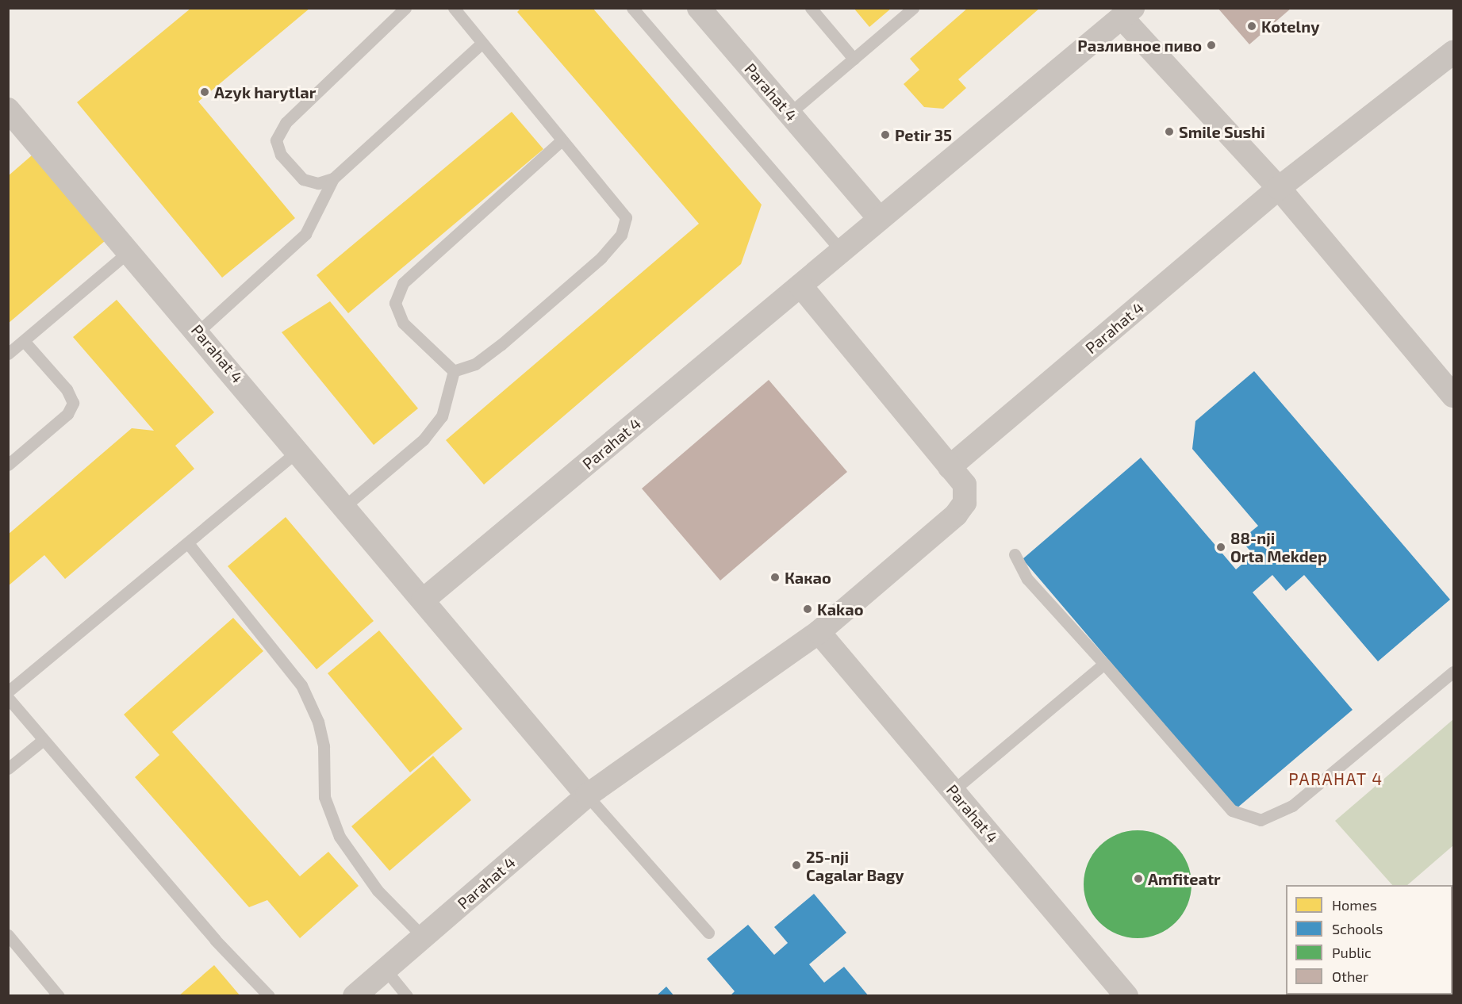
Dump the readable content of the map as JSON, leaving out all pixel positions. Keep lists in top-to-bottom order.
{
  "streets": {
    "street": ["Parahat 4"]
  },
  "districts": ["PARAHAT 4"],
  "places": [
    "Kotelny",
    "Разливное пиво",
    "Azyk harytlar",
    "Smile Sushi",
    "Petir 35",
    "88-nji Orta Mekdep",
    "Какао",
    "Kakao",
    "25-nji Cagalar Bagy",
    "Amfiteatr"
  ],
  "legend": [
    "Homes",
    "Schools",
    "Public",
    "Other"
  ]
}
